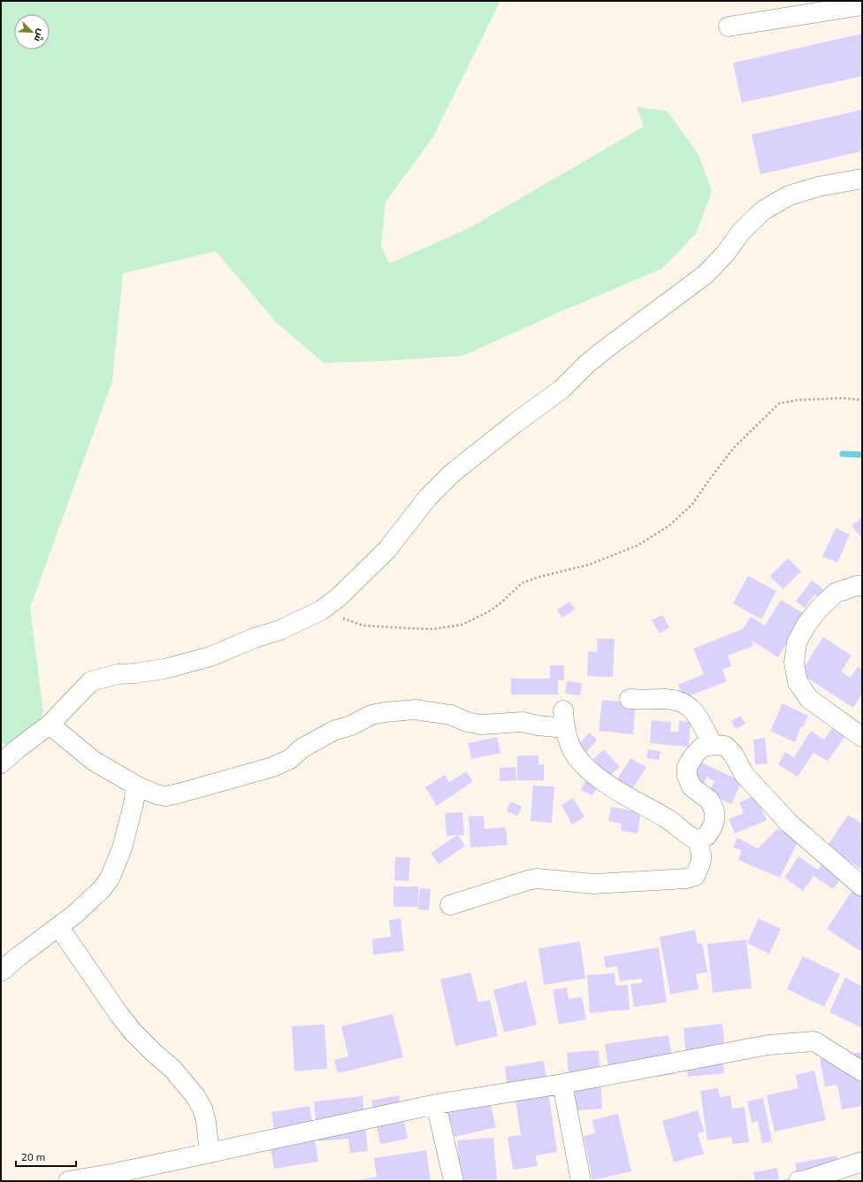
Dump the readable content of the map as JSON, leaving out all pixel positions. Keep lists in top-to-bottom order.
{
  "scale_bar": "20 m",
  "north": "bottom right"
}
